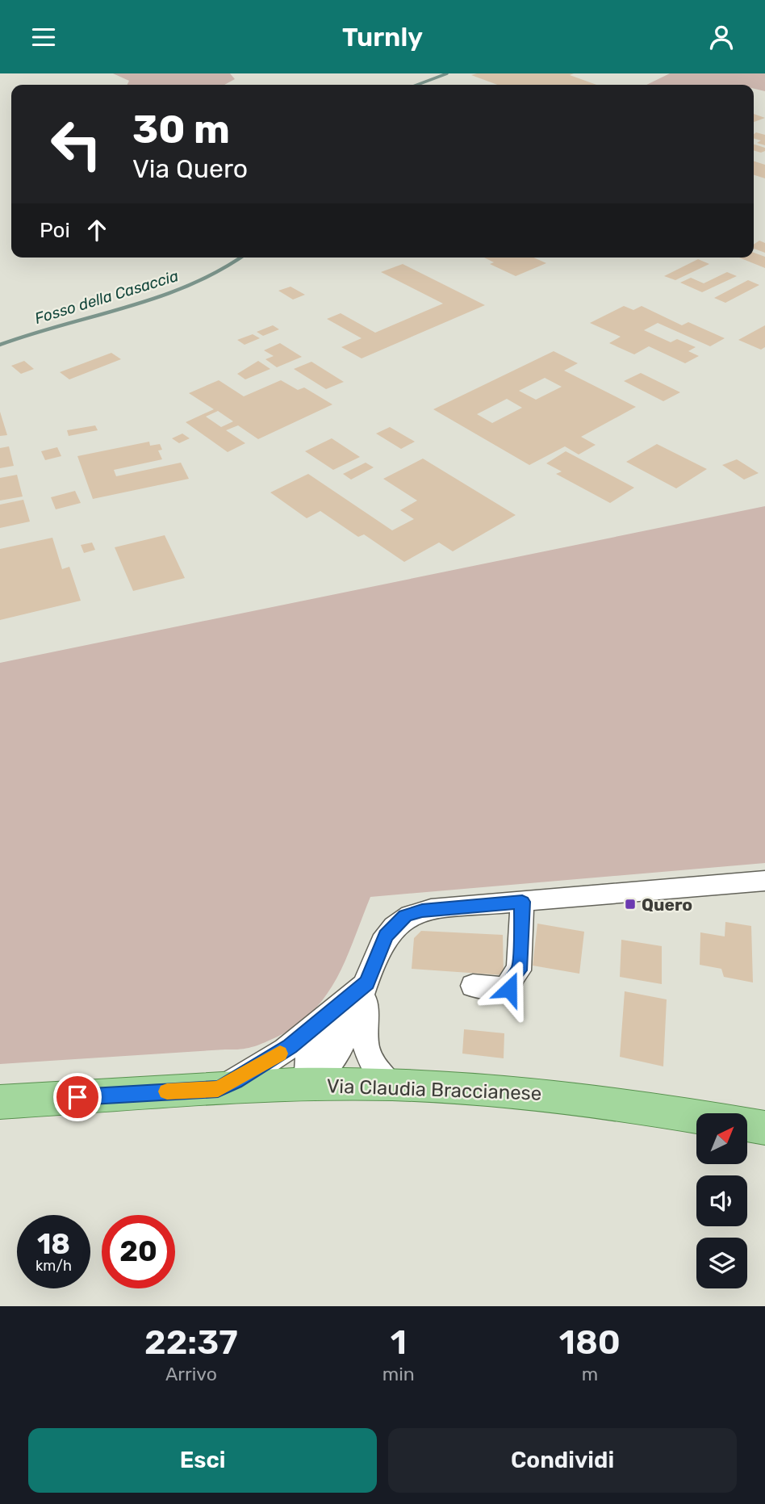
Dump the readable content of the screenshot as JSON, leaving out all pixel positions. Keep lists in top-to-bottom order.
{
  "streets": {
    "main road": ["Via Claudia Braccianese"]
  },
  "water": ["Fosso della Casaccia"],
  "places": {
    "transit": ["Quero"]
  },
  "north": "top right",
  "page": {
    "header": "Turnly",
    "turn": ["30 m", "Via Quero"],
    "then": "Poi",
    "speed": "18 km/h",
    "limit": "20",
    "eta": [
      "22:37",
      "Arrivo",
      "1",
      "min",
      "180",
      "m"
    ],
    "buttons": ["Esci", "Condividi"]
  }
}
